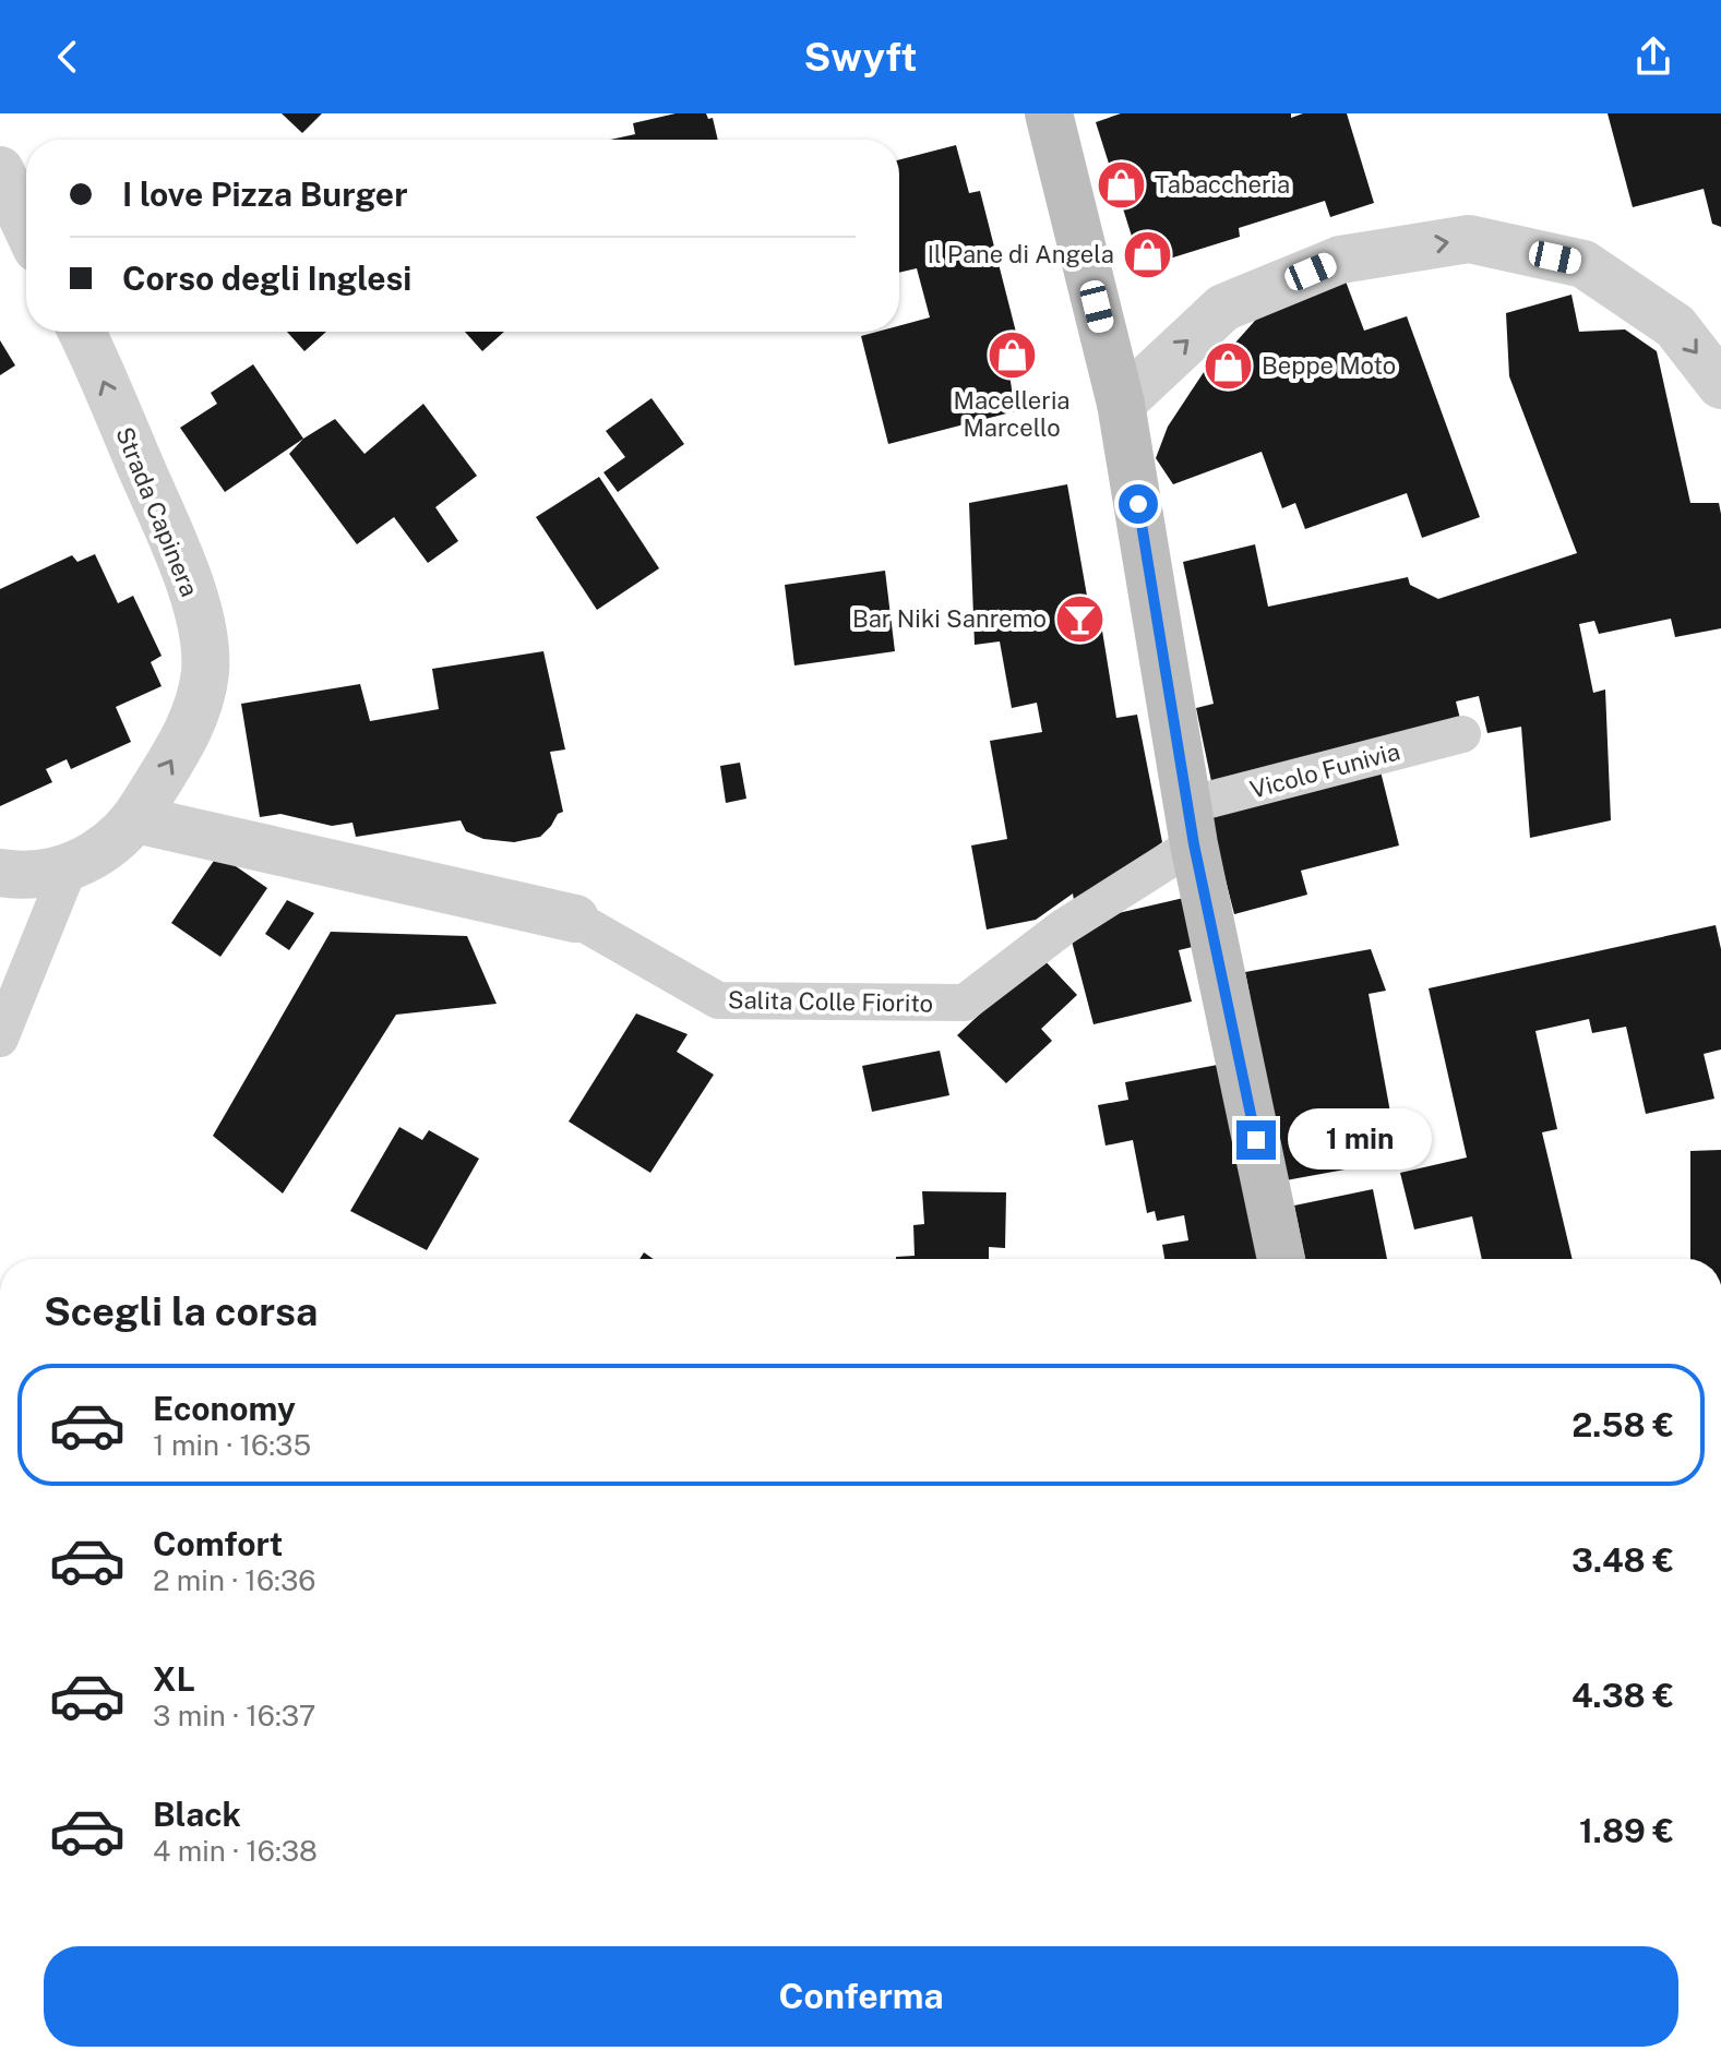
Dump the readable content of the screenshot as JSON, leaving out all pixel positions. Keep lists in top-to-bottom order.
{
  "streets": {
    "street": ["Strada Capinera", "Vicolo Funivia", "Salita Colle Fiorito"]
  },
  "crossings": [
    ["Strada Capinera", "Salita Colle Fiorito"],
    ["Vicolo Funivia", "Salita Colle Fiorito"]
  ],
  "one_way": ["Strada Capinera"],
  "places": {
    "shop": [
      "Tabaccheria",
      "Il Pane di Angela",
      "Macelleria Marcello",
      "Beppe Moto"
    ],
    "bar": ["Bar Niki Sanremo"]
  },
  "page": {
    "header": "Swyft",
    "banner": ["I love Pizza Burger", "Corso degli Inglesi"],
    "bubble": "1 min",
    "heading": "Scegli la corsa",
    "list": [
      {
        "name": "Economy",
        "note": "1 min · 16:35",
        "value": "2.58 €"
      },
      {
        "name": "Comfort",
        "note": "2 min · 16:36",
        "value": "3.48 €"
      },
      {
        "name": "XL",
        "note": "3 min · 16:37",
        "value": "4.38 €"
      },
      {
        "name": "Black",
        "note": "4 min · 16:38",
        "value": "1.89 €"
      }
    ],
    "buttons": "Conferma"
  }
}
